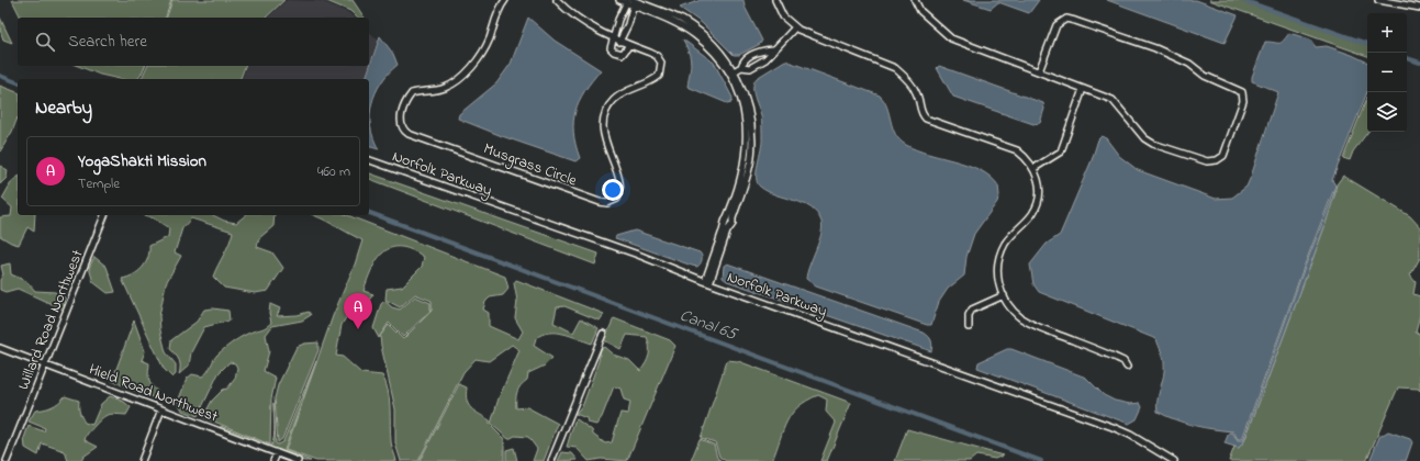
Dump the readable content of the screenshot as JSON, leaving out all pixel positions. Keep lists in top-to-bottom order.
{
  "streets": {
    "street": [
      "Musgrass Circle",
      "Norfolk Parkway",
      "Willard Road Northwest",
      "Hield Road Northwest"
    ]
  },
  "crossings": [
    ["Willard Road Northwest", "Hield Road Northwest"]
  ],
  "water": ["Canal 65"],
  "page": {
    "map_buttons": ["+", "−"],
    "search": "Search here",
    "heading": "Nearby",
    "list": [
      {
        "mark": "A",
        "name": "YogaShakti Mission",
        "note": "Temple",
        "value": "460 m"
      }
    ],
    "pins": "A"
  }
}
